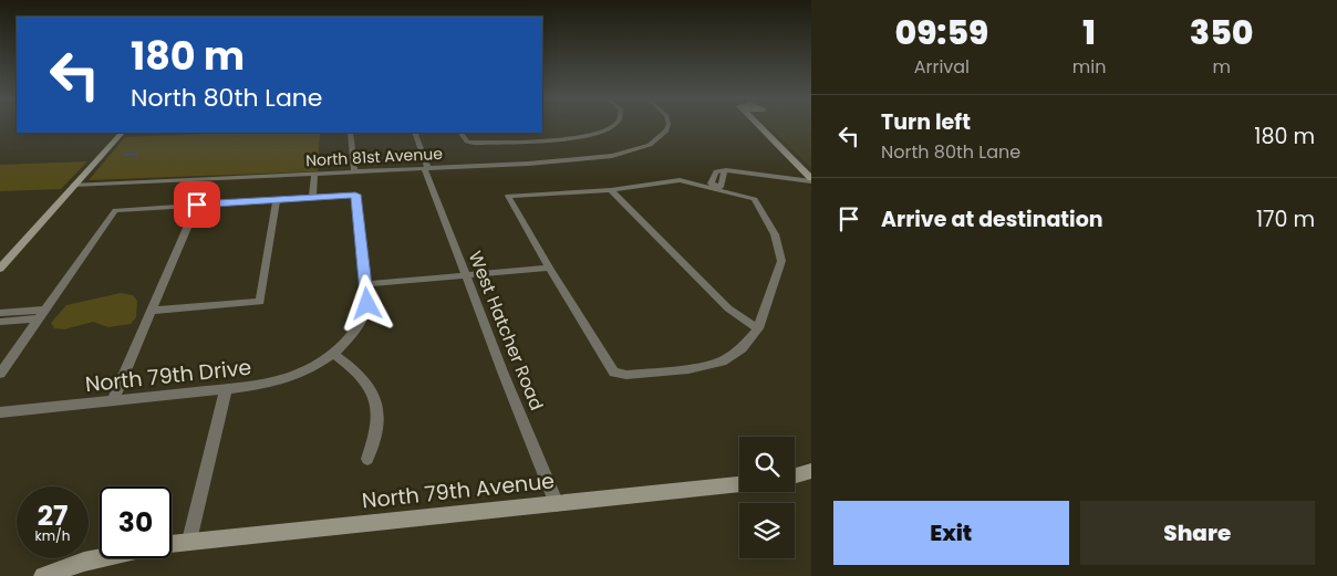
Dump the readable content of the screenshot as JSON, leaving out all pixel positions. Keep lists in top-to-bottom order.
{
  "streets": {
    "street": [
      "North 81st Avenue",
      "West Hatcher Road",
      "North 79th Drive",
      "North 79th Avenue"
    ]
  },
  "crossings": [
    ["North 81st Avenue", "West Hatcher Road"],
    ["West Hatcher Road", "North 79th Avenue"]
  ],
  "page": {
    "eta": [
      "09:59",
      "Arrival",
      "1",
      "min",
      "350",
      "m"
    ],
    "turn": ["180 m", "North 80th Lane"],
    "list": [
      {
        "name": "Turn left",
        "note": "North 80th Lane",
        "value": "180 m"
      },
      {
        "name": "Arrive at destination",
        "value": "170 m"
      }
    ],
    "speed": "27 km/h",
    "limit": "30",
    "buttons": ["Exit", "Share"]
  }
}
